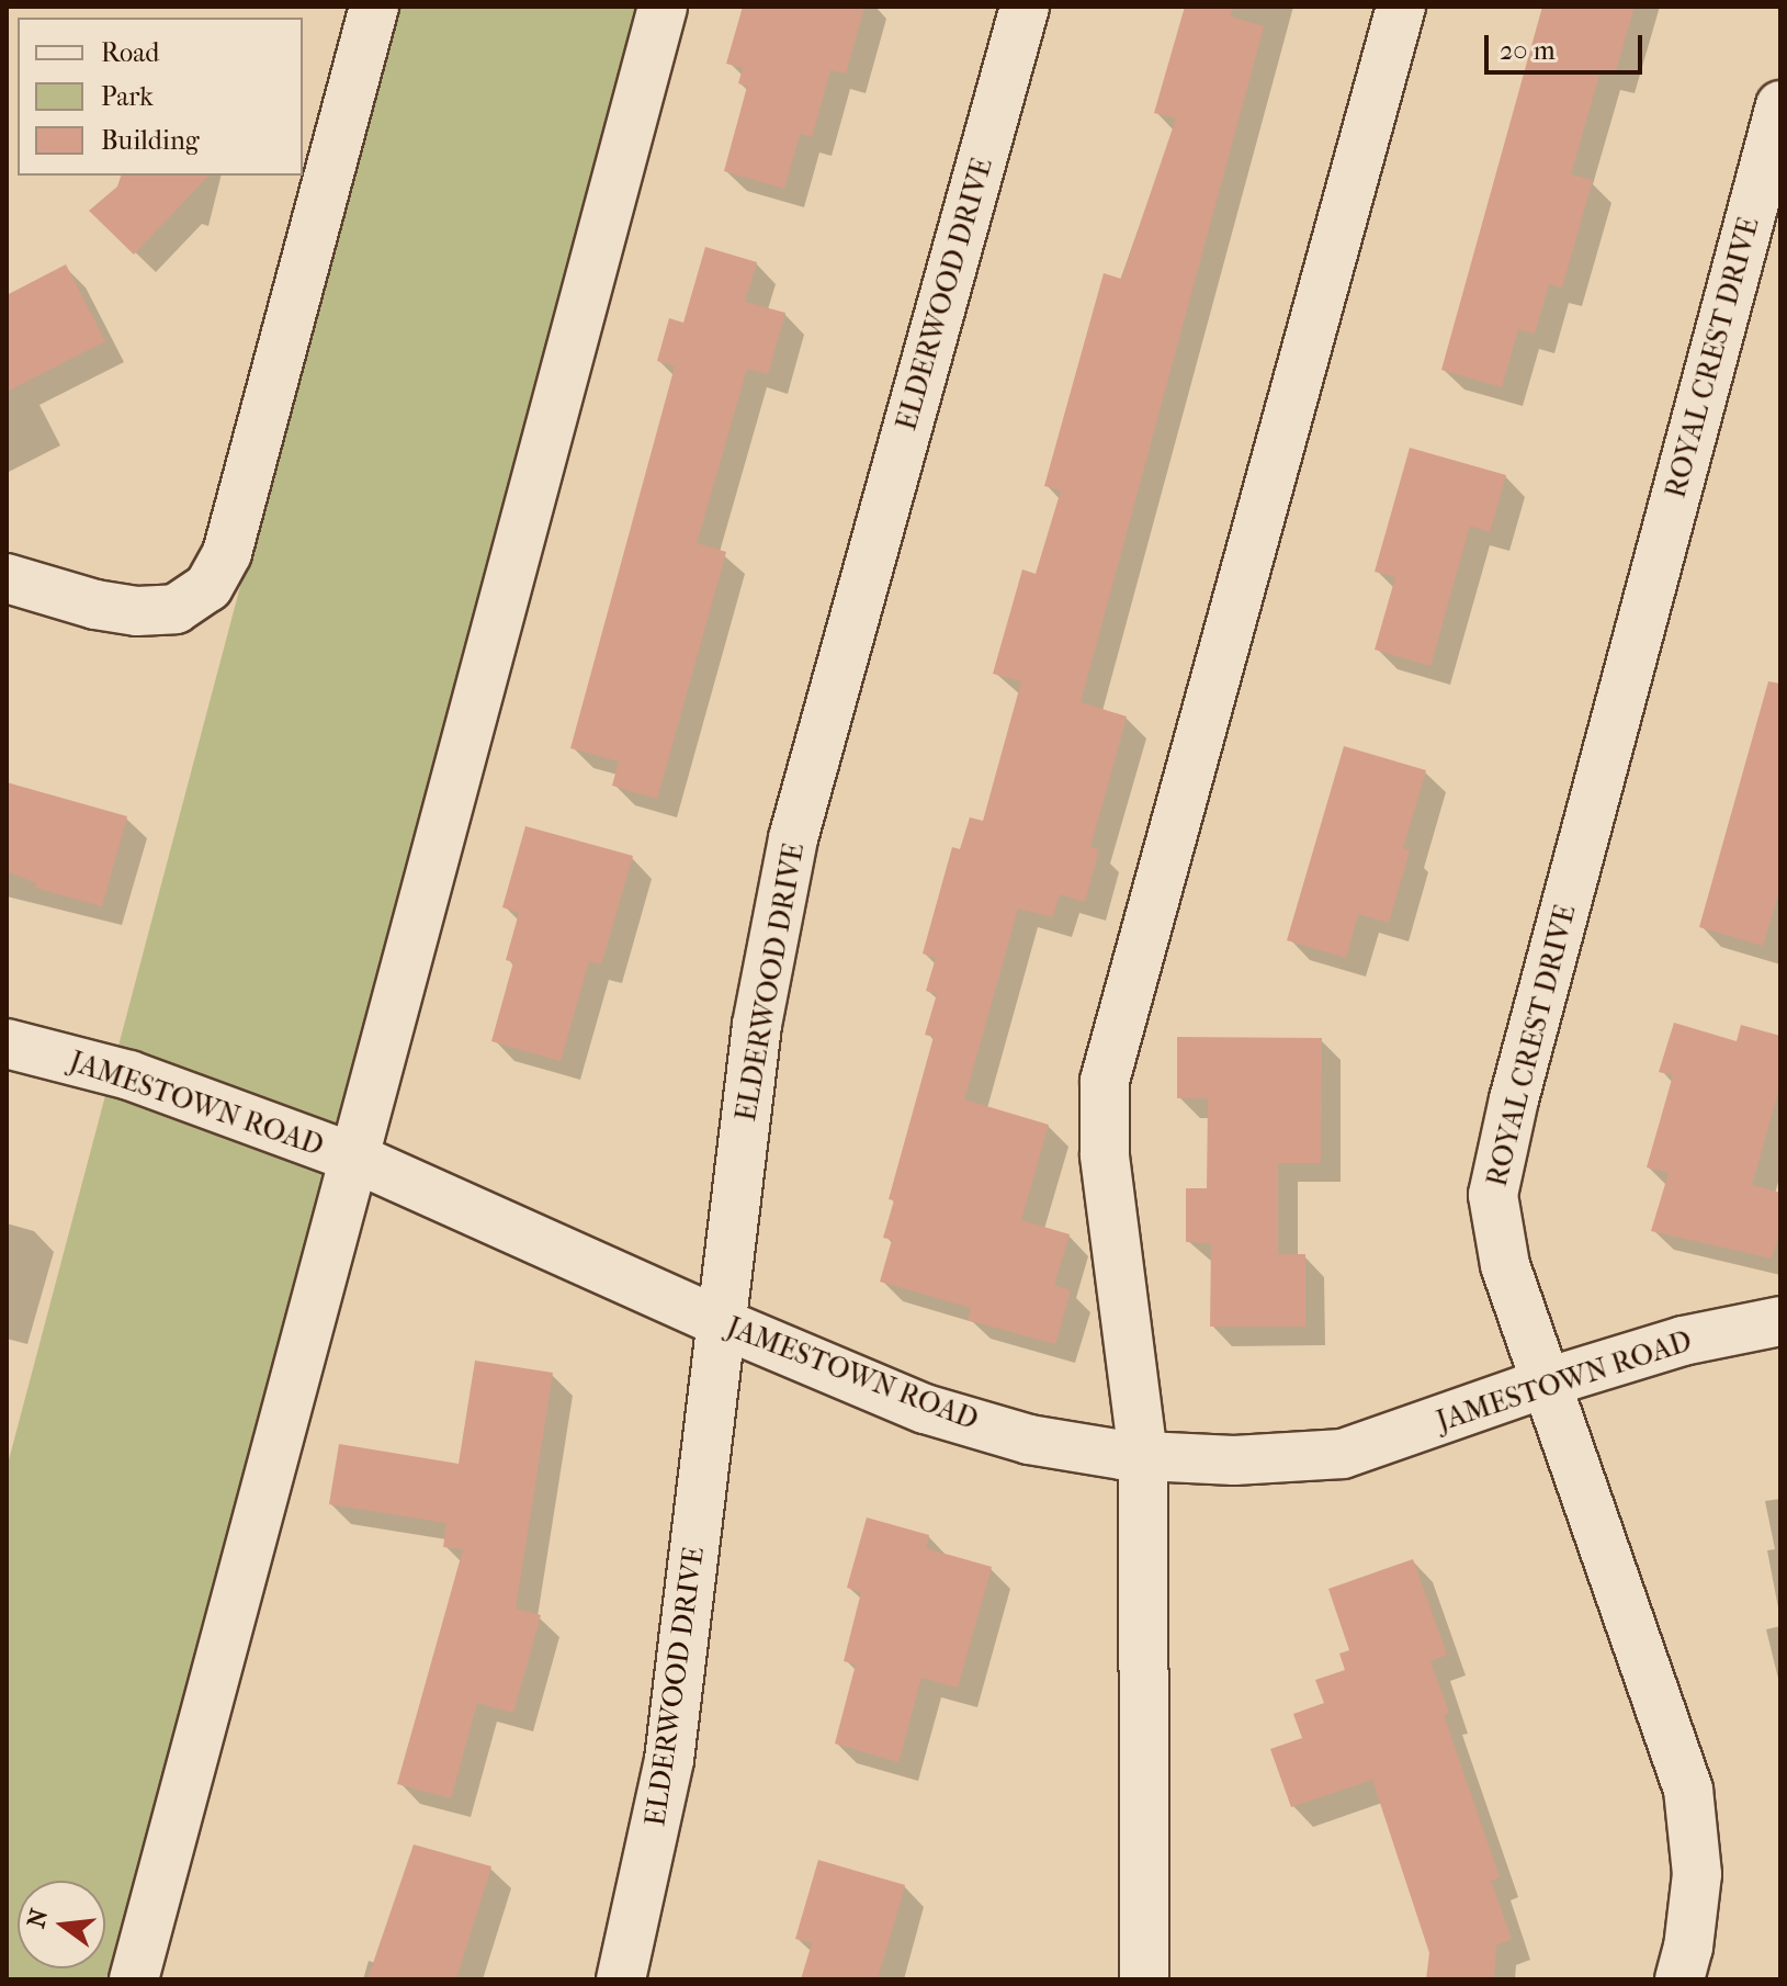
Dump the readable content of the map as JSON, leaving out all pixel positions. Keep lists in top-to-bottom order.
{
  "streets": {
    "street": ["ELDERWOOD DRIVE", "ROYAL CREST DRIVE", "JAMESTOWN ROAD"]
  },
  "crossings": [
    ["ELDERWOOD DRIVE", "JAMESTOWN ROAD"],
    ["ROYAL CREST DRIVE", "JAMESTOWN ROAD"]
  ],
  "legend": ["Road", "Park", "Building"],
  "scale_bar": "20 m",
  "north": "left"
}
